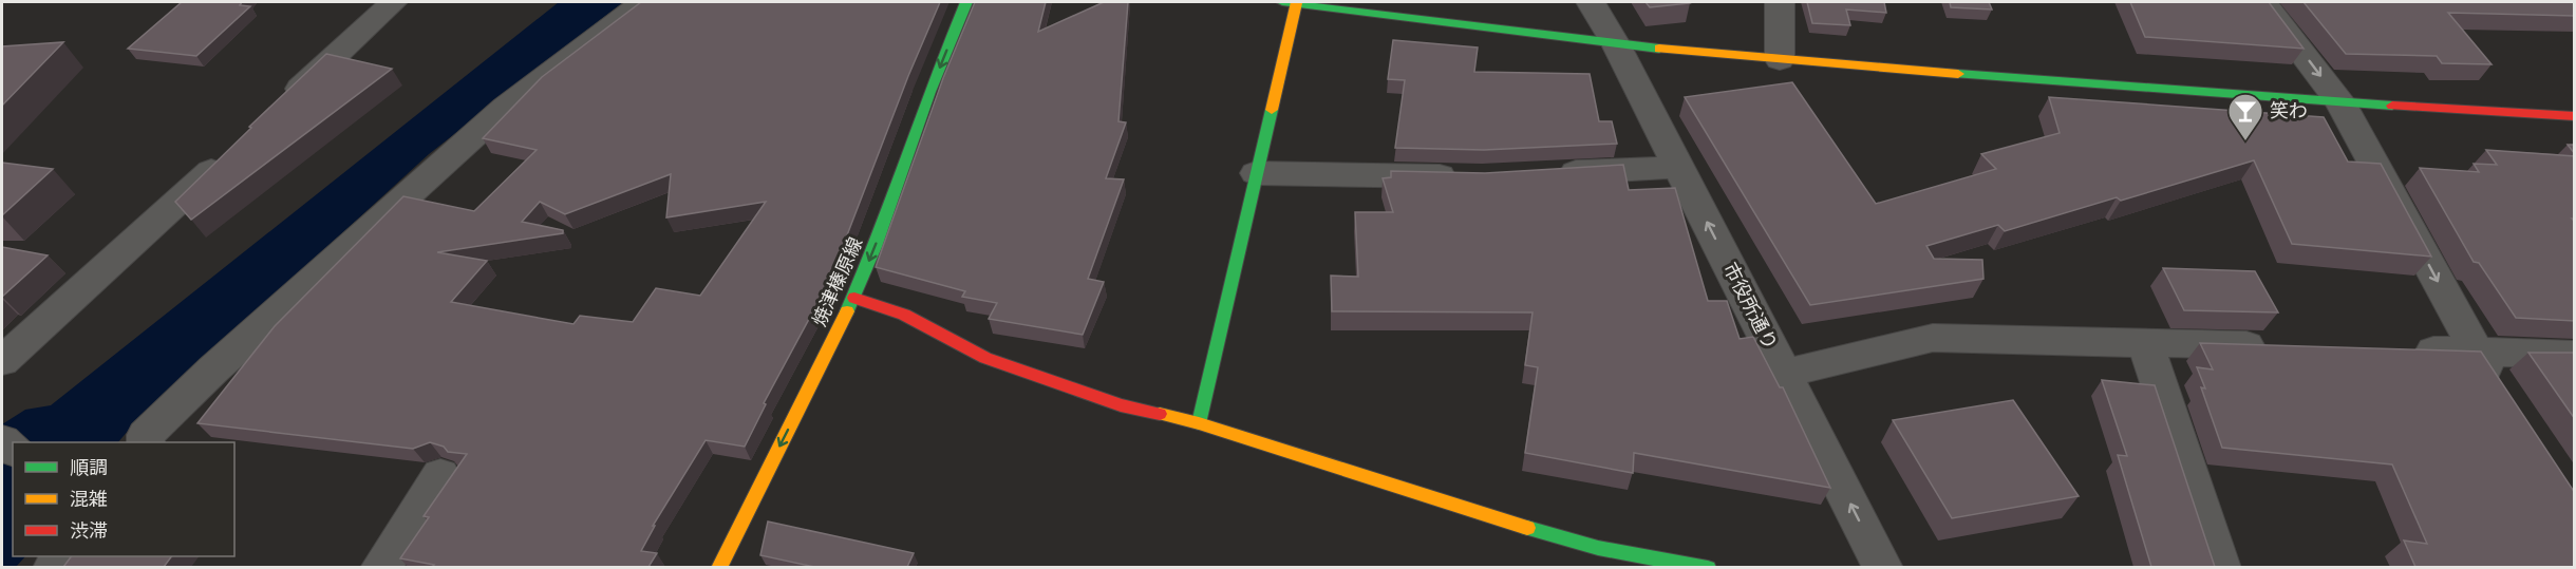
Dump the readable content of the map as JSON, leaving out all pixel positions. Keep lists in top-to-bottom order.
{
  "streets": {
    "street": ["焼津榛原線", "市役所通り"]
  },
  "one_way": ["焼津榛原線", "市役所通り"],
  "places": {
    "bar": ["笑わ"]
  },
  "legend": ["順調", "混雑", "渋滞"]
}
